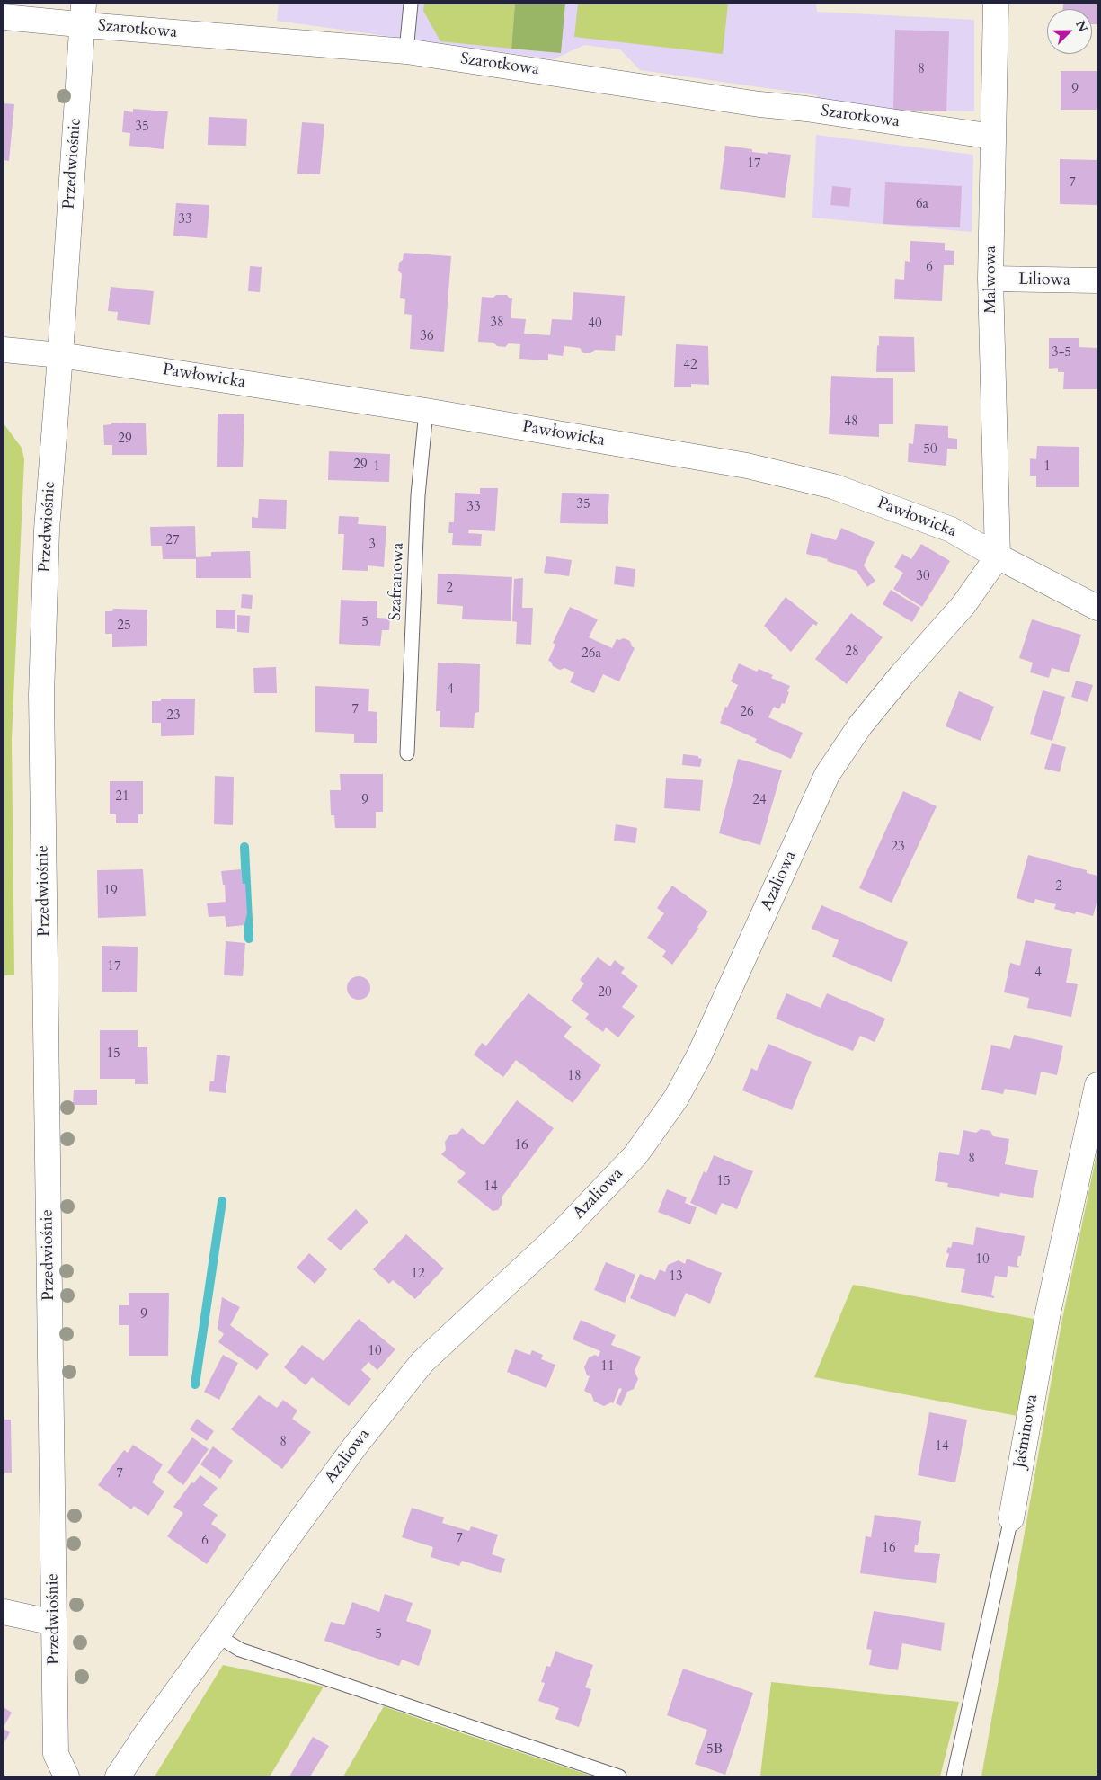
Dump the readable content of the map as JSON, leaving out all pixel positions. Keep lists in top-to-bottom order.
{
  "streets": {
    "street": [
      "Szarotkowa",
      "Przedwiośnie",
      "Malwowa",
      "Liliowa",
      "Pawłowicka",
      "Azaliowa",
      "Jaśminowa"
    ],
    "lane": ["Szafranowa"]
  },
  "crossings": [
    ["Szarotkowa", "Przedwiośnie"],
    ["Szarotkowa", "Malwowa"],
    ["Przedwiośnie", "Pawłowicka"],
    ["Malwowa", "Liliowa"],
    ["Malwowa", "Pawłowicka"],
    ["Malwowa", "Azaliowa"],
    ["Pawłowicka", "Szafranowa"],
    ["Pawłowicka", "Azaliowa"]
  ],
  "house_numbers": [
    "8",
    "9",
    "35",
    "17",
    "7",
    "6a",
    "33",
    "6",
    "38",
    "40",
    "36",
    "3-5",
    "42",
    "48",
    "29",
    "50",
    "29",
    "1",
    "1",
    "35",
    "33",
    "27",
    "3",
    "30",
    "2",
    "5",
    "25",
    "28",
    "26a",
    "4",
    "7",
    "26",
    "23",
    "21",
    "9",
    "24",
    "23",
    "2",
    "19",
    "17",
    "4",
    "20",
    "15",
    "18",
    "16",
    "8",
    "15",
    "14",
    "10",
    "12",
    "13",
    "9",
    "10",
    "11",
    "8",
    "14",
    "7",
    "7",
    "6",
    "16",
    "5",
    "5B"
  ],
  "north": "top right"
}
